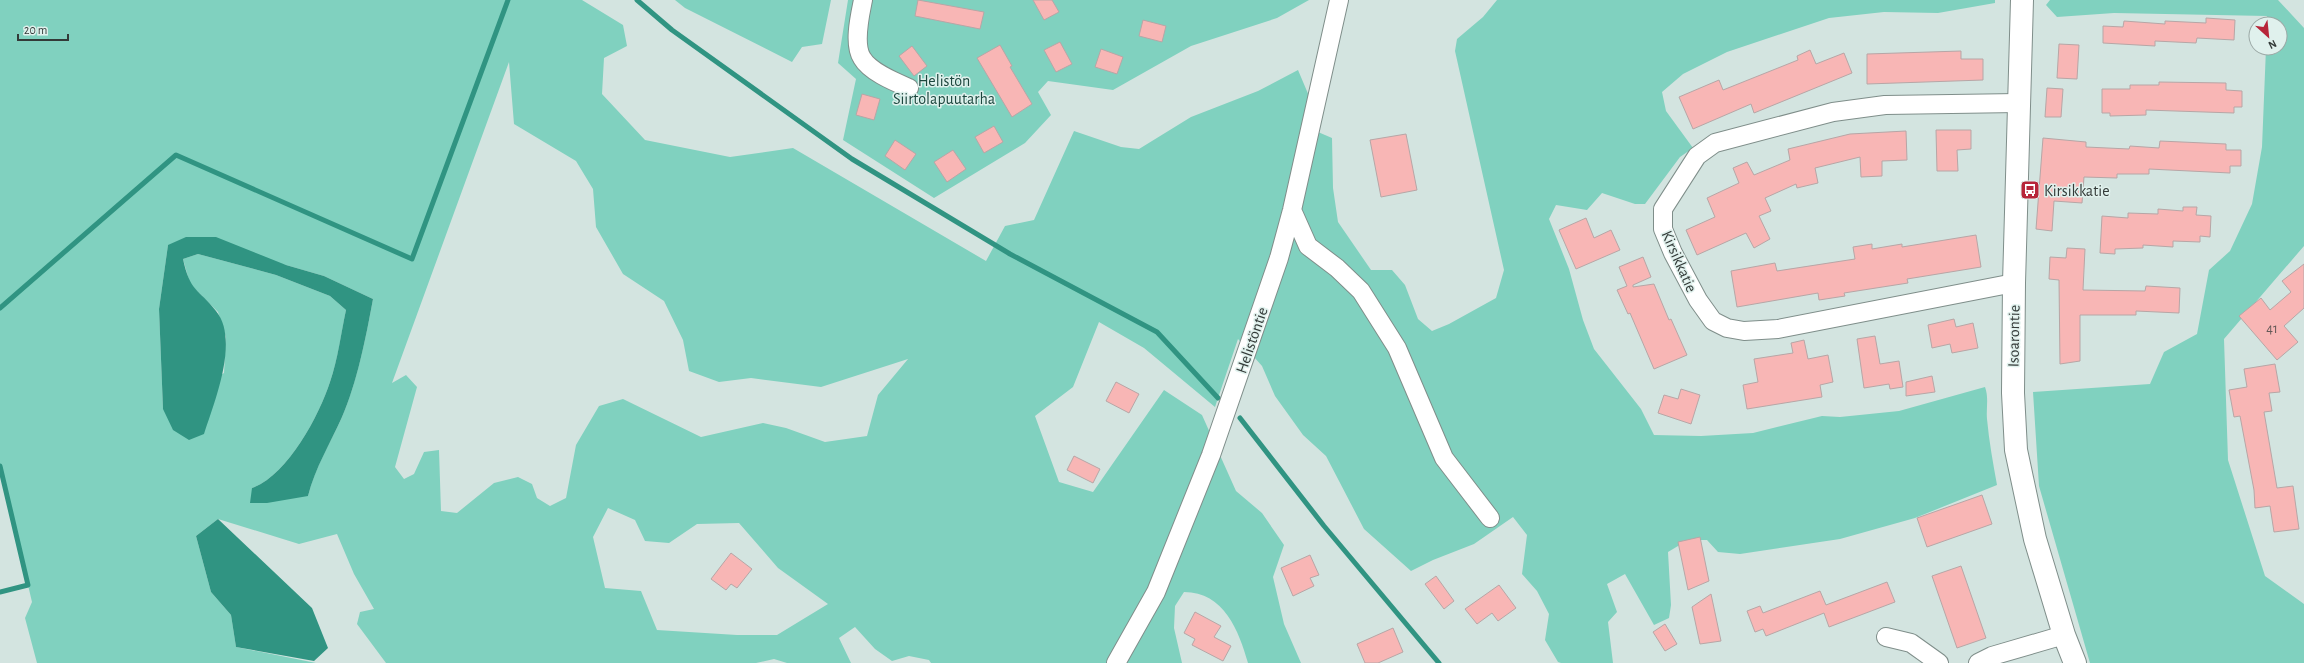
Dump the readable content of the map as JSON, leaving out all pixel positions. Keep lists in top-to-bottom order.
{
  "streets": {
    "street": ["Kirsikkatie", "Isoarontie", "Helistöntie"]
  },
  "crossings": [
    ["Kirsikkatie", "Isoarontie"]
  ],
  "parks": ["Helistön Siirtolapuutarha"],
  "places": {
    "bus stop": ["Kirsikkatie"]
  },
  "house_numbers": ["41"],
  "scale_bar": "20 m",
  "north": "bottom right"
}
